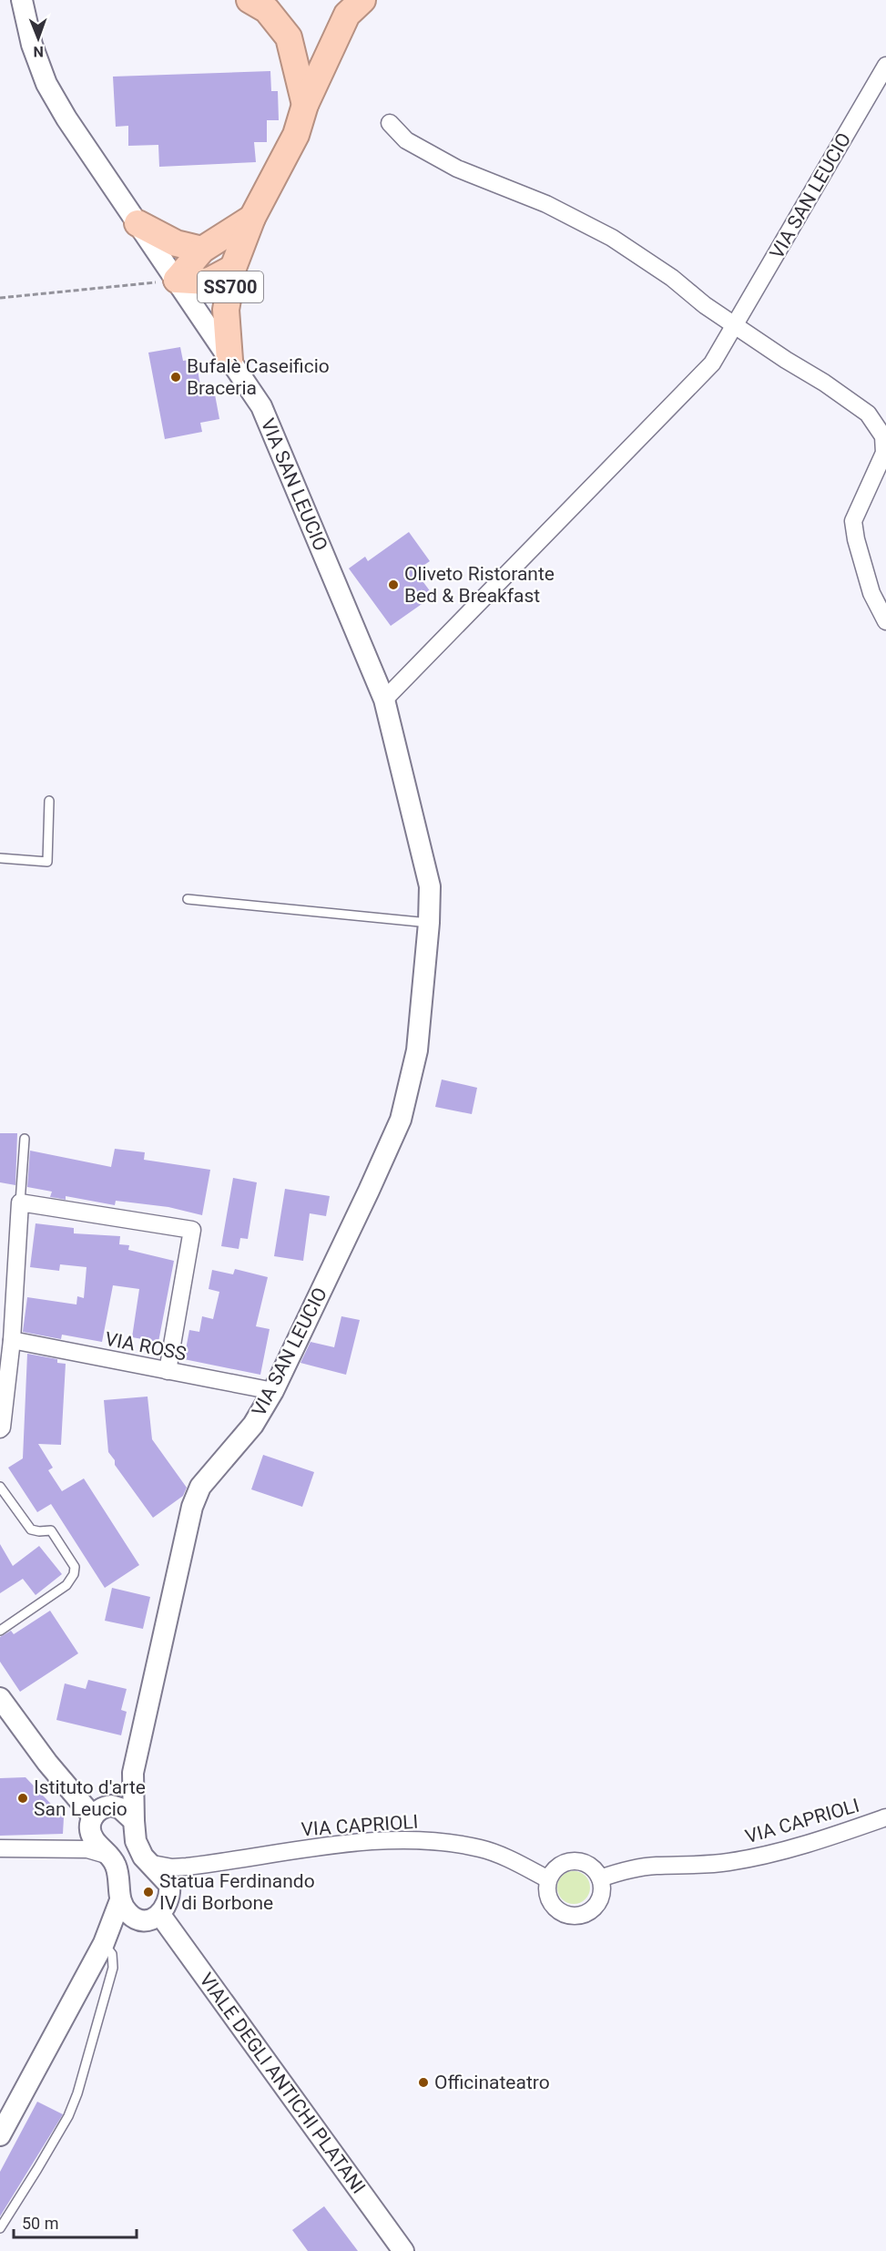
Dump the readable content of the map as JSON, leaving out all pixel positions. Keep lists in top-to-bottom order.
{
  "streets": {
    "highway": ["SS700"],
    "street": [
      "VIA SAN LEUCIO",
      "VIA ROSS",
      "VIA CAPRIOLI",
      "VIALE DEGLI ANTICHI PLATANI"
    ]
  },
  "crossings": [
    ["VIA SAN LEUCIO", "SS700"],
    ["VIA SAN LEUCIO", "VIA ROSS"],
    ["VIA SAN LEUCIO", "VIA CAPRIOLI"]
  ],
  "places": [
    "Bufalè Caseificio Braceria",
    "Oliveto Ristorante Bed & Breakfast",
    "Istituto d'arte San Leucio",
    "Statua Ferdinando IV di Borbone",
    "Officinateatro"
  ],
  "scale_bar": "50 m",
  "north": "bottom"
}
